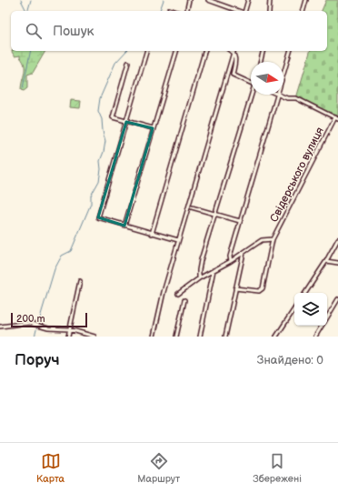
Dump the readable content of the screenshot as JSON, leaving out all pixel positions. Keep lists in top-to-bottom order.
{
  "streets": {
    "street": ["Свiдерського вулиця"]
  },
  "scale_bar": "200 m",
  "north": "right",
  "page": {
    "search": "Пошук",
    "scale": "200 m",
    "heading": ["Поруч", "Знайдено: 0"],
    "nav": ["Карта", "Маршрут", "Збережені"]
  }
}
